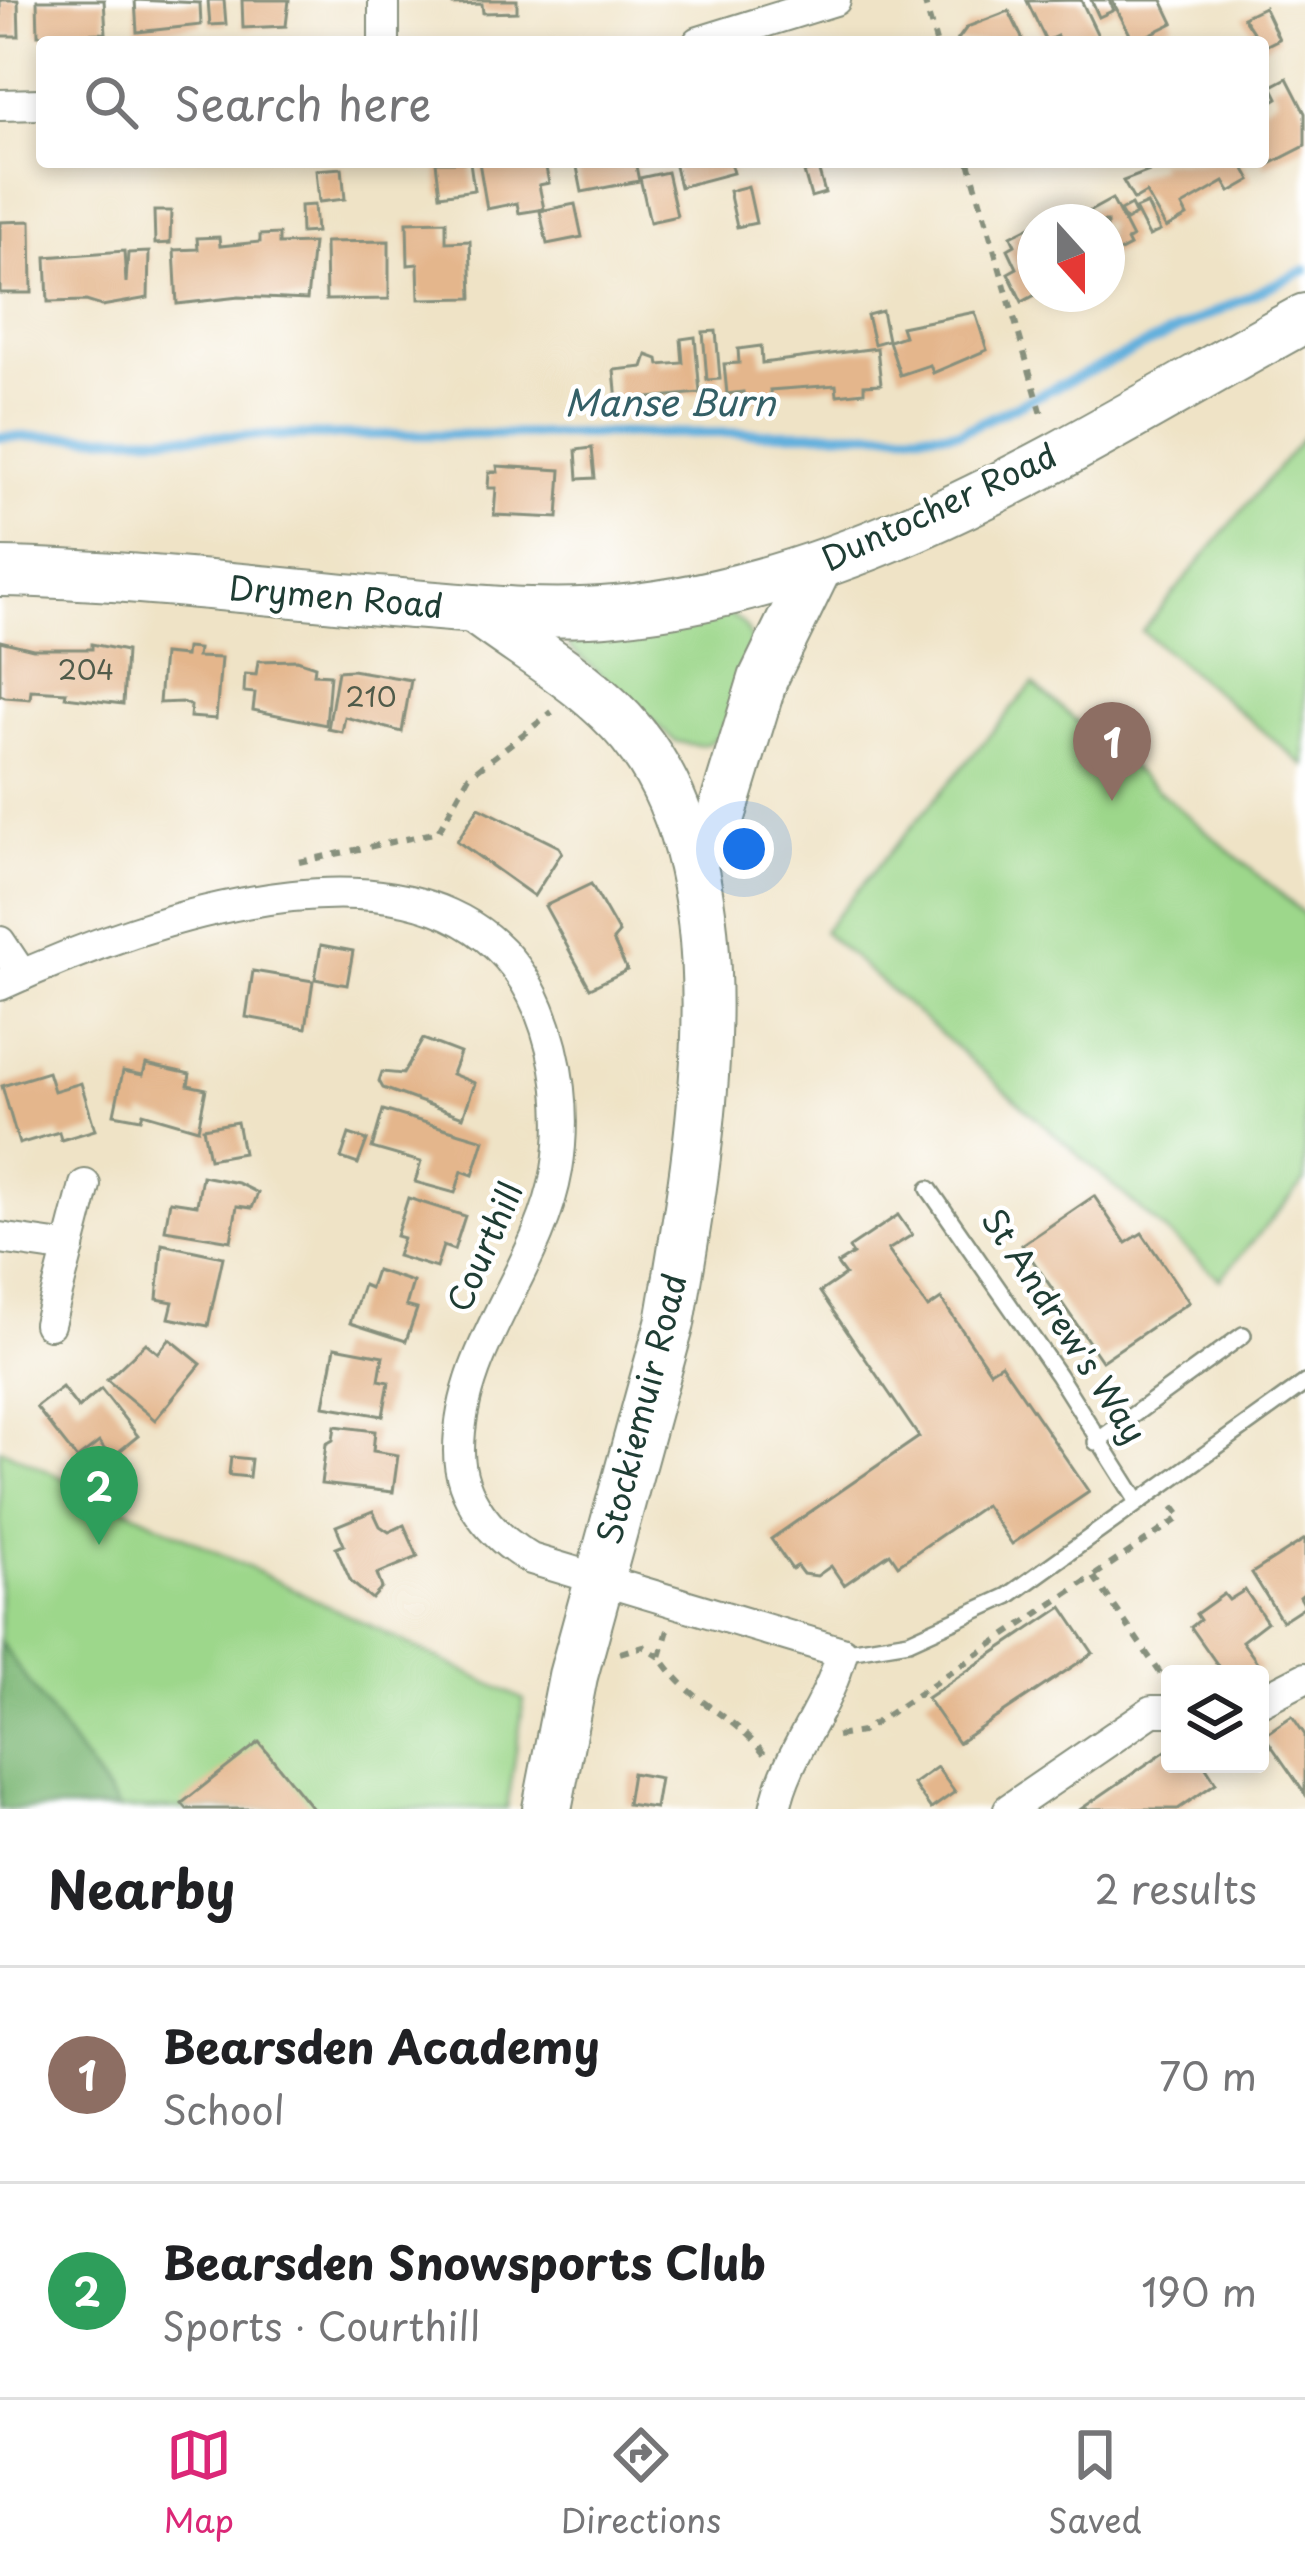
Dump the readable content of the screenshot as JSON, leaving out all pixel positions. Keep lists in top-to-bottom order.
{
  "streets": {
    "main road": ["Duntocher Road", "Drymen Road", "Stockiemuir Road"],
    "street": ["Courthill"],
    "lane": ["St Andrew's Way"]
  },
  "crossings": [
    ["Duntocher Road", "Drymen Road"],
    ["Drymen Road", "Stockiemuir Road"],
    ["Courthill", "Stockiemuir Road"]
  ],
  "water": ["Manse Burn"],
  "house_numbers": ["204", "210"],
  "north": "bottom",
  "page": {
    "search": "Search here",
    "pins": ["1", "2"],
    "heading": ["Nearby", "2 results"],
    "list": [
      {
        "mark": "1",
        "name": "Bearsden Academy",
        "note": "School",
        "value": "70 m"
      },
      {
        "mark": "2",
        "name": "Bearsden Snowsports Club",
        "note": "Sports · Courthill",
        "value": "190 m"
      }
    ],
    "nav": ["Map", "Directions", "Saved"]
  }
}
